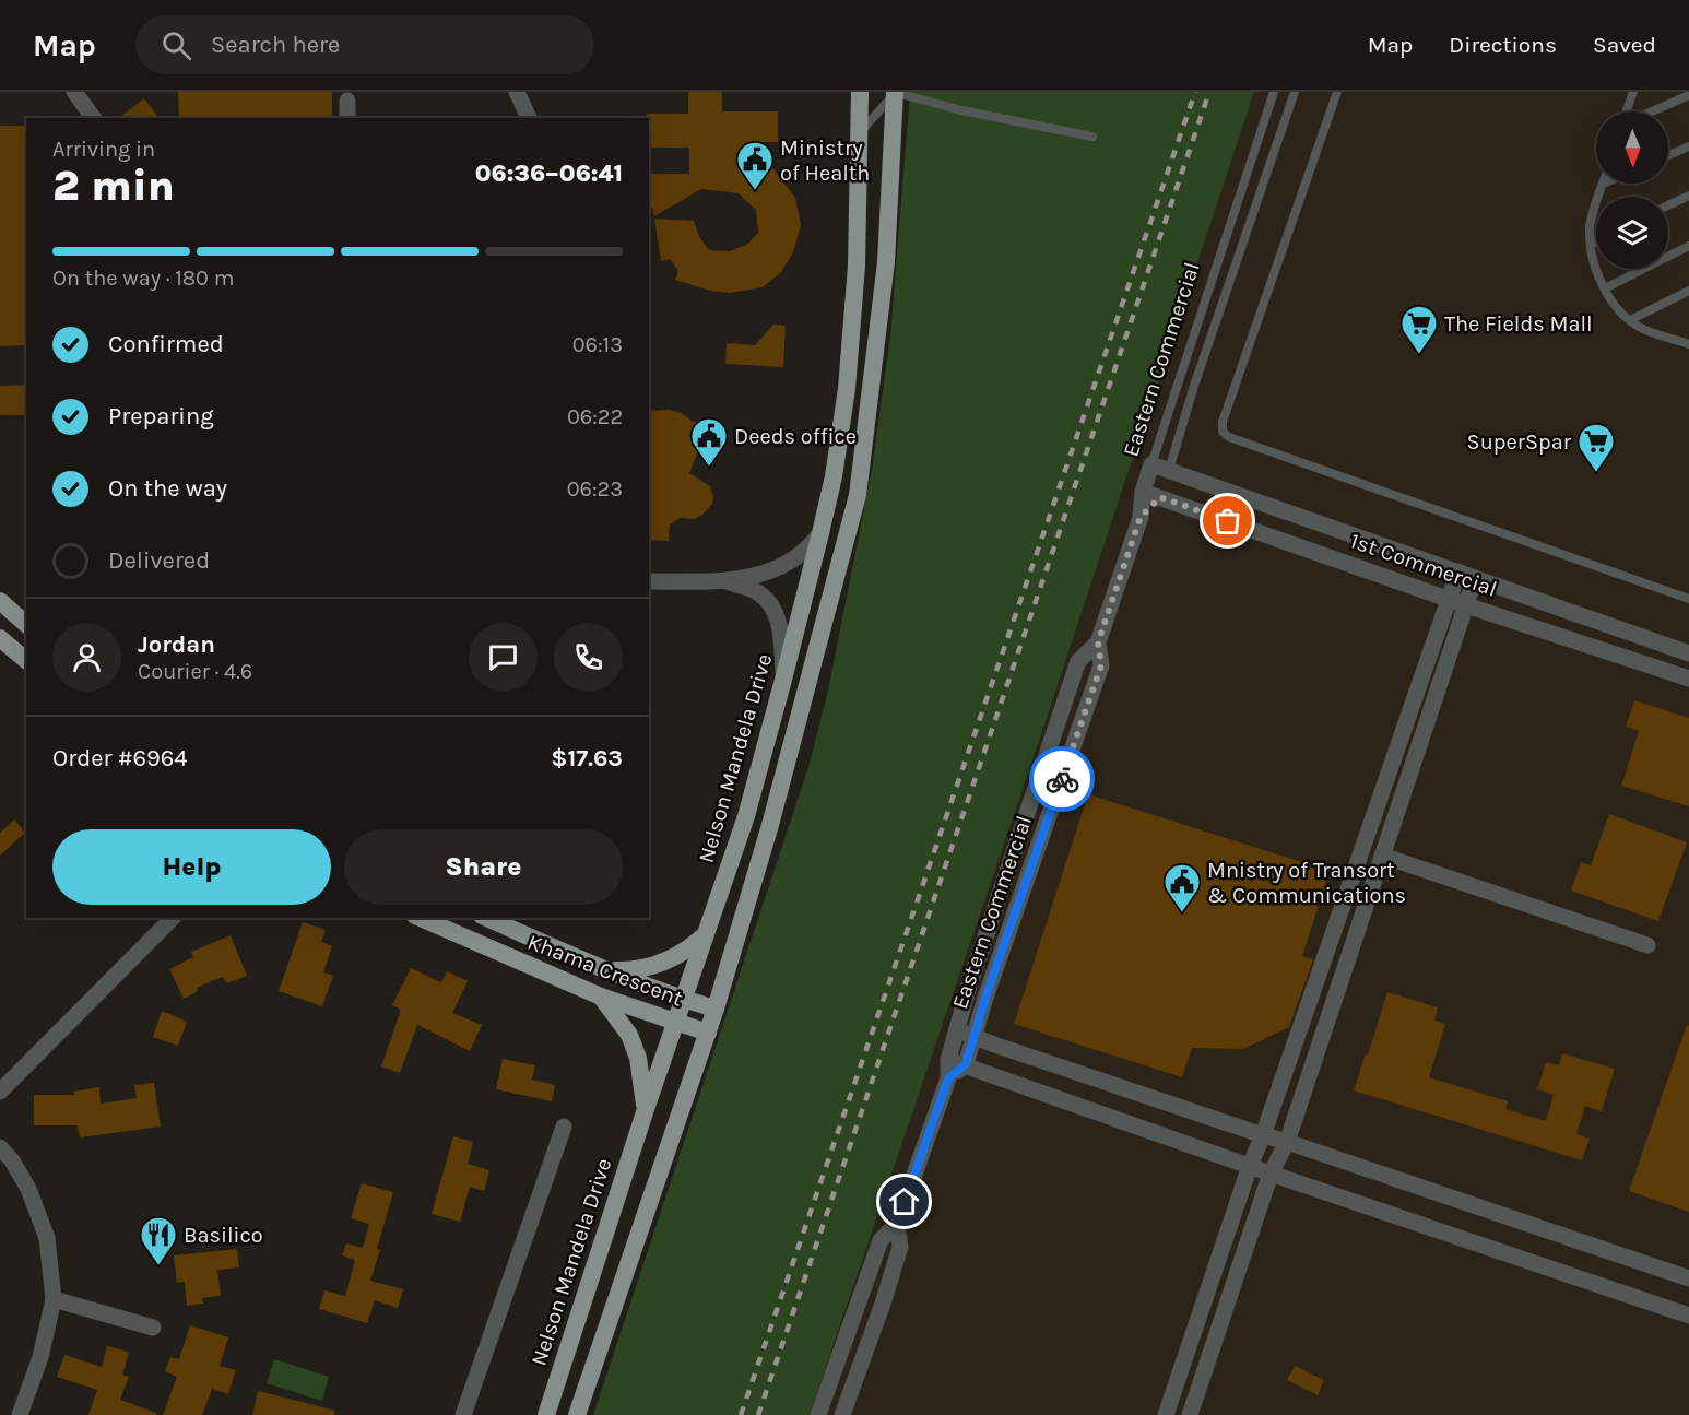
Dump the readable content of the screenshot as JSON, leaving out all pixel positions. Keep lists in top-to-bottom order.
{
  "streets": {
    "main road": ["Nelson Mandela Drive", "Khama Crescent"],
    "street": ["Eastern Commercial", "1st Commercial"]
  },
  "crossings": [
    ["Eastern Commercial", "1st Commercial"],
    ["Nelson Mandela Drive", "Khama Crescent"]
  ],
  "places": {
    "public building": ["Ministry of Health", "Deeds office", "Mnistry of Transort & Communications"],
    "supermarket": ["The Fields Mall", "SuperSpar"],
    "restaurant": ["Basilico"]
  },
  "north": "bottom",
  "page": {
    "header": "Map",
    "search": "Search here",
    "nav": ["Map", "Directions", "Saved"],
    "heading": ["2 min", "Arriving in", "06:36–06:41"],
    "panel": [
      "Jordan",
      "Courier · 4.6",
      "Order #6964",
      "$17.63"
    ],
    "bar": "On the way · 180 m",
    "list": [
      ["Confirmed", "06:13"],
      ["Preparing", "06:22"],
      ["On the way", "06:23"],
      "Delivered"
    ],
    "buttons": ["Help", "Share"]
  }
}
